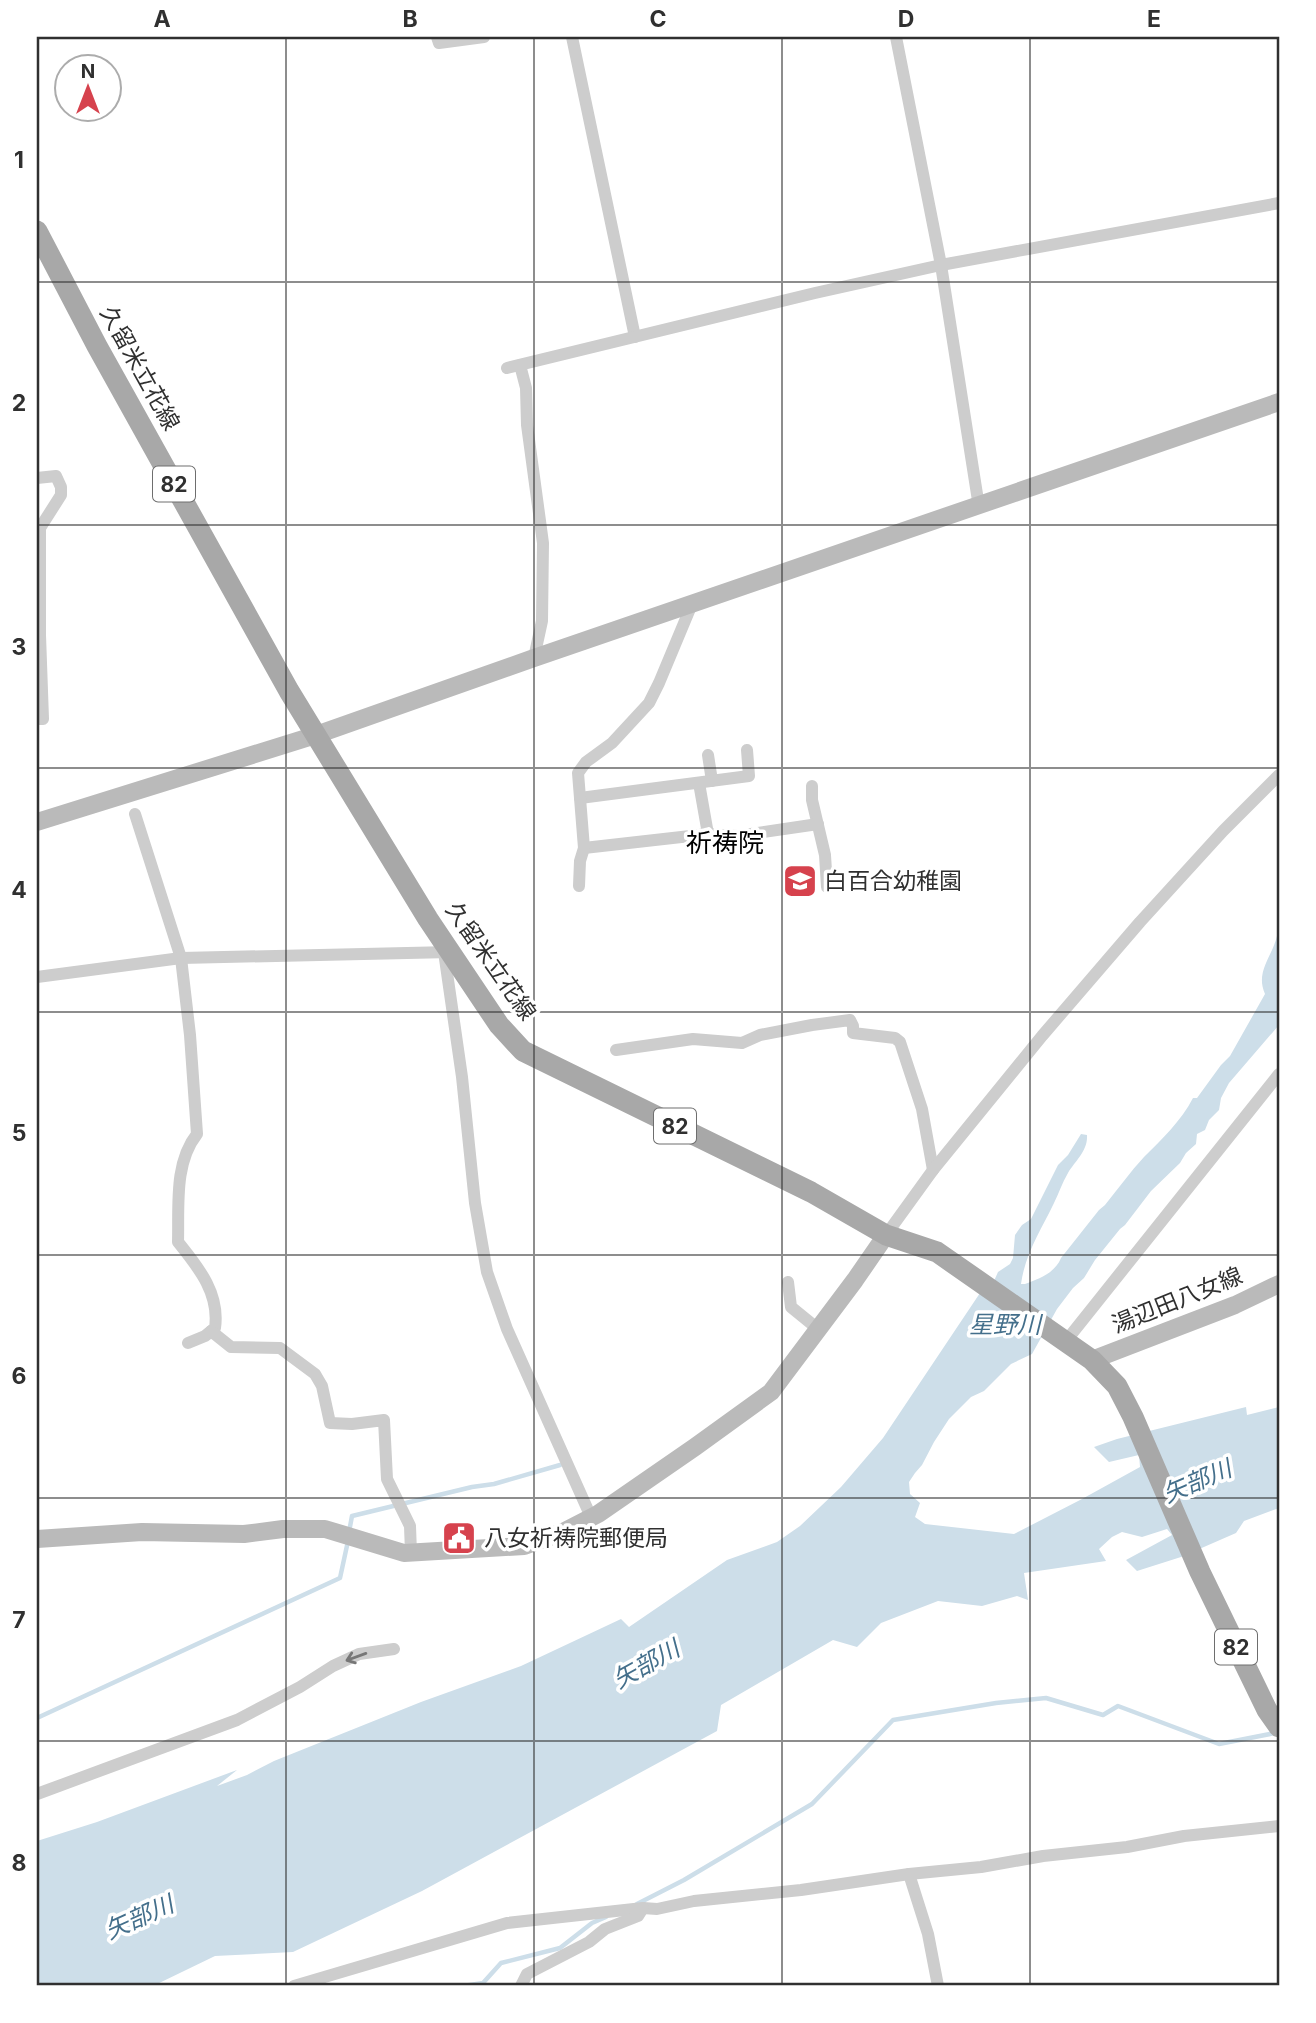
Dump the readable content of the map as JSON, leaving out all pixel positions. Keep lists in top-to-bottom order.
{
  "streets": {
    "main road": ["久留米立花線", "82"],
    "street": ["湯辺田八女線"]
  },
  "crossings": [
    ["久留米立花線", "湯辺田八女線"]
  ],
  "districts": ["祈祷院"],
  "water": ["星野川", "矢部川"],
  "places": {
    "school or university": ["白百合幼稚園"],
    "public building": ["八女祈祷院郵便局"]
  },
  "north": "top",
  "grid": {
    "columns": [
      "A",
      "B",
      "C",
      "D",
      "E"
    ],
    "rows": [
      "1",
      "2",
      "3",
      "4",
      "5",
      "6",
      "7",
      "8"
    ]
  }
}
